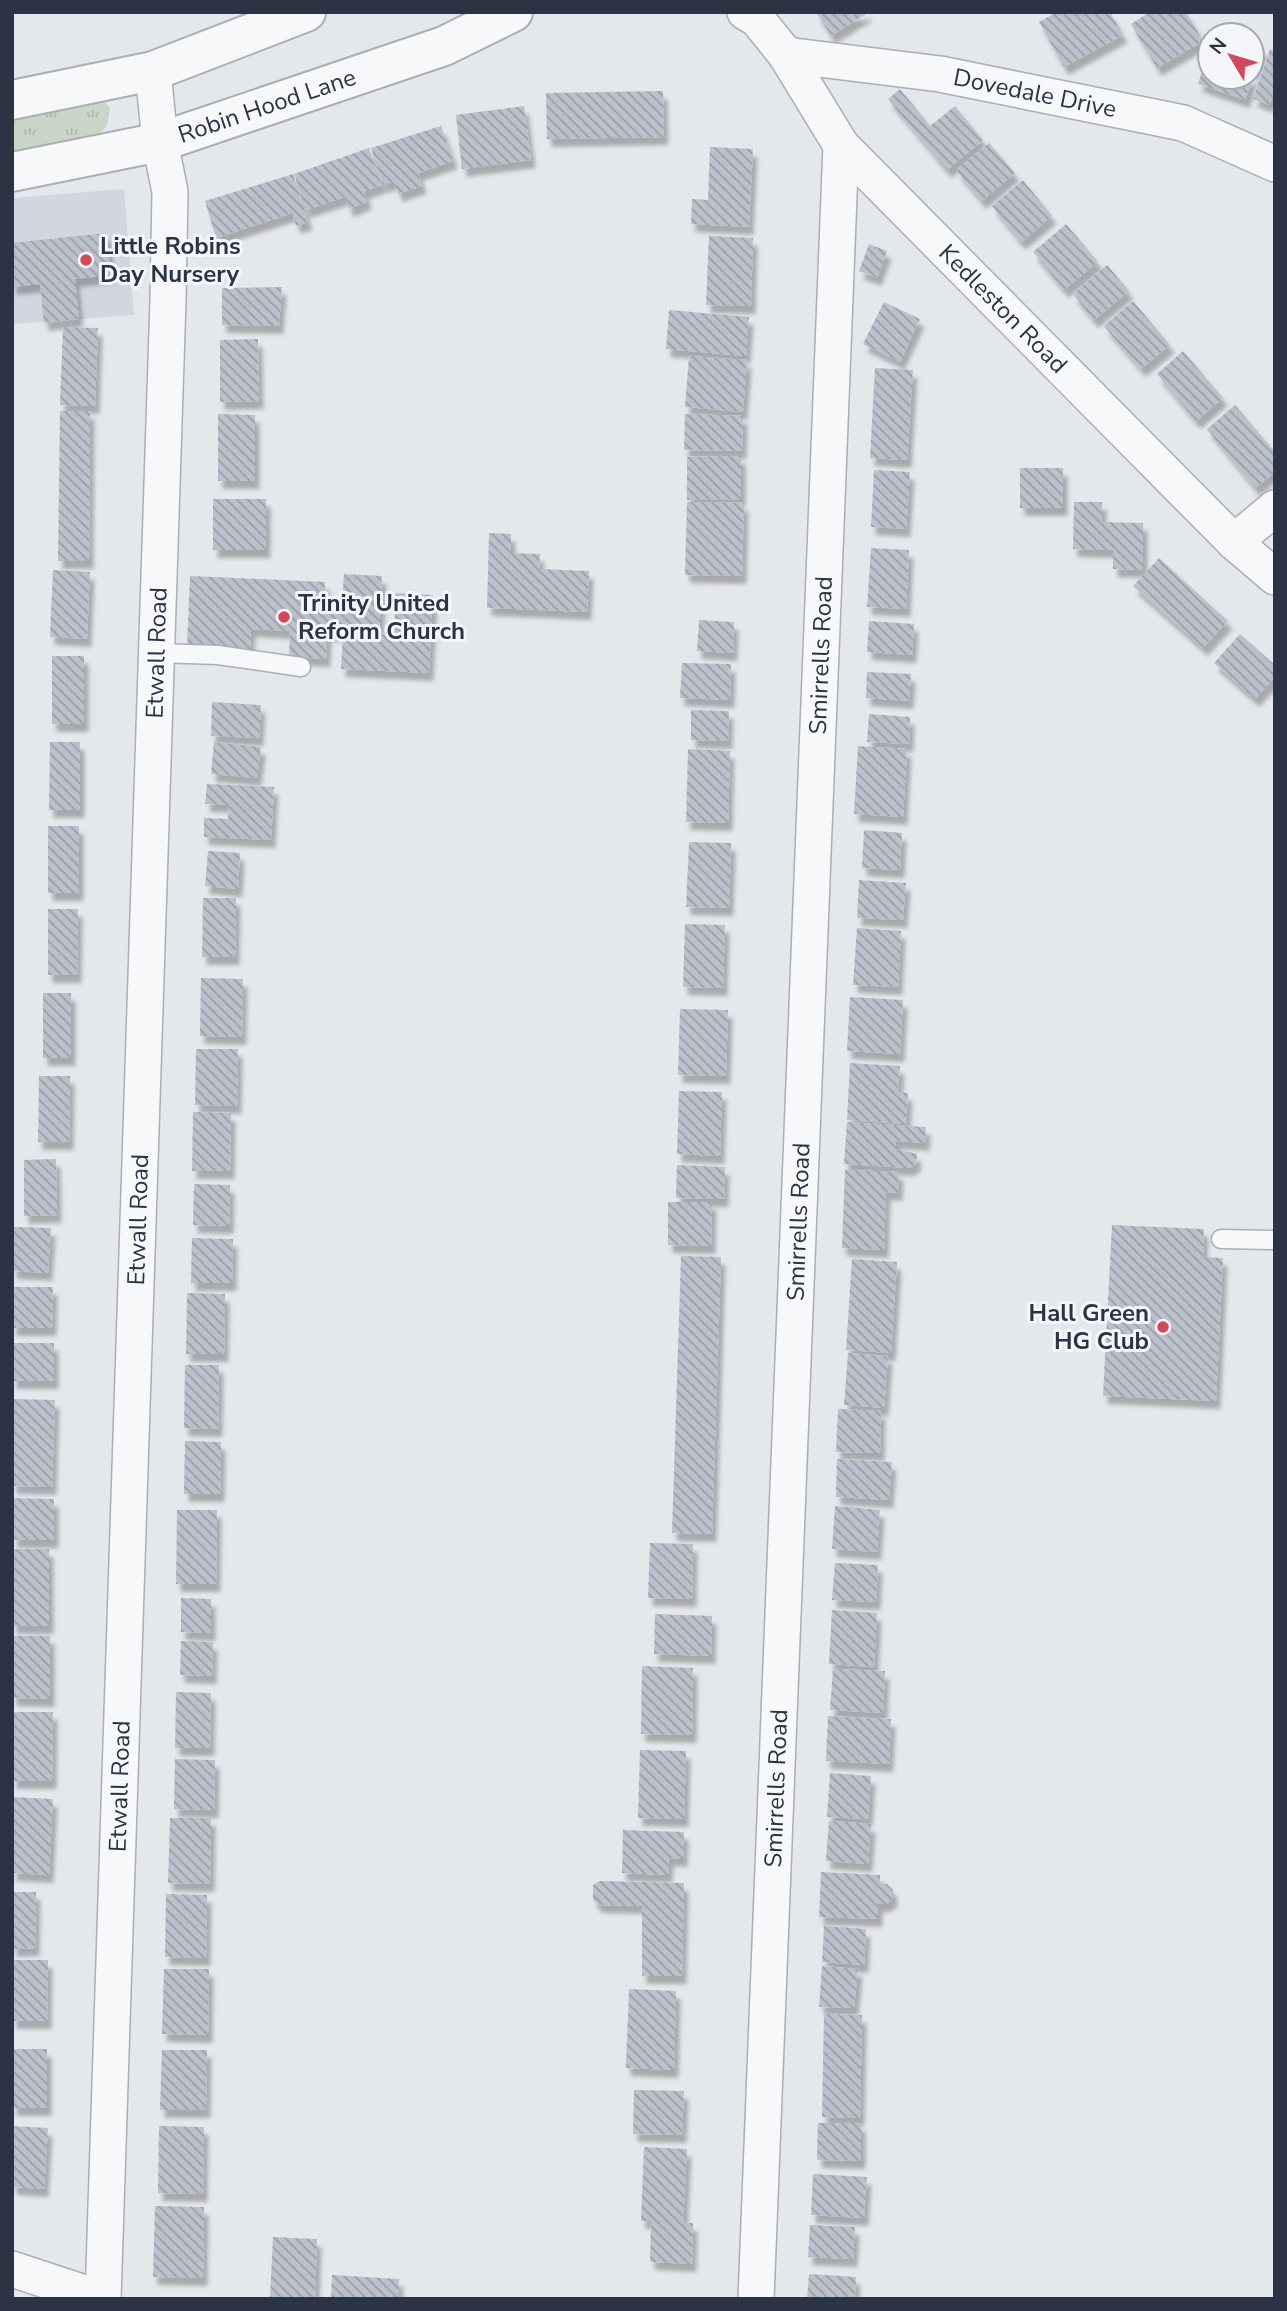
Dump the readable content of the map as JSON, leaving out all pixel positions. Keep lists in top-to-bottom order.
{
  "streets": {
    "street": [
      "Dovedale Drive",
      "Robin Hood Lane",
      "Kedleston Road",
      "Etwall Road",
      "Smirrells Road"
    ]
  },
  "crossings": [
    ["Dovedale Drive", "Kedleston Road"],
    ["Robin Hood Lane", "Etwall Road"],
    ["Kedleston Road", "Smirrells Road"]
  ],
  "places": ["Little Robins Day Nursery", "Trinity United Reform Church", "Hall Green HG Club"],
  "north": "top left"
}
